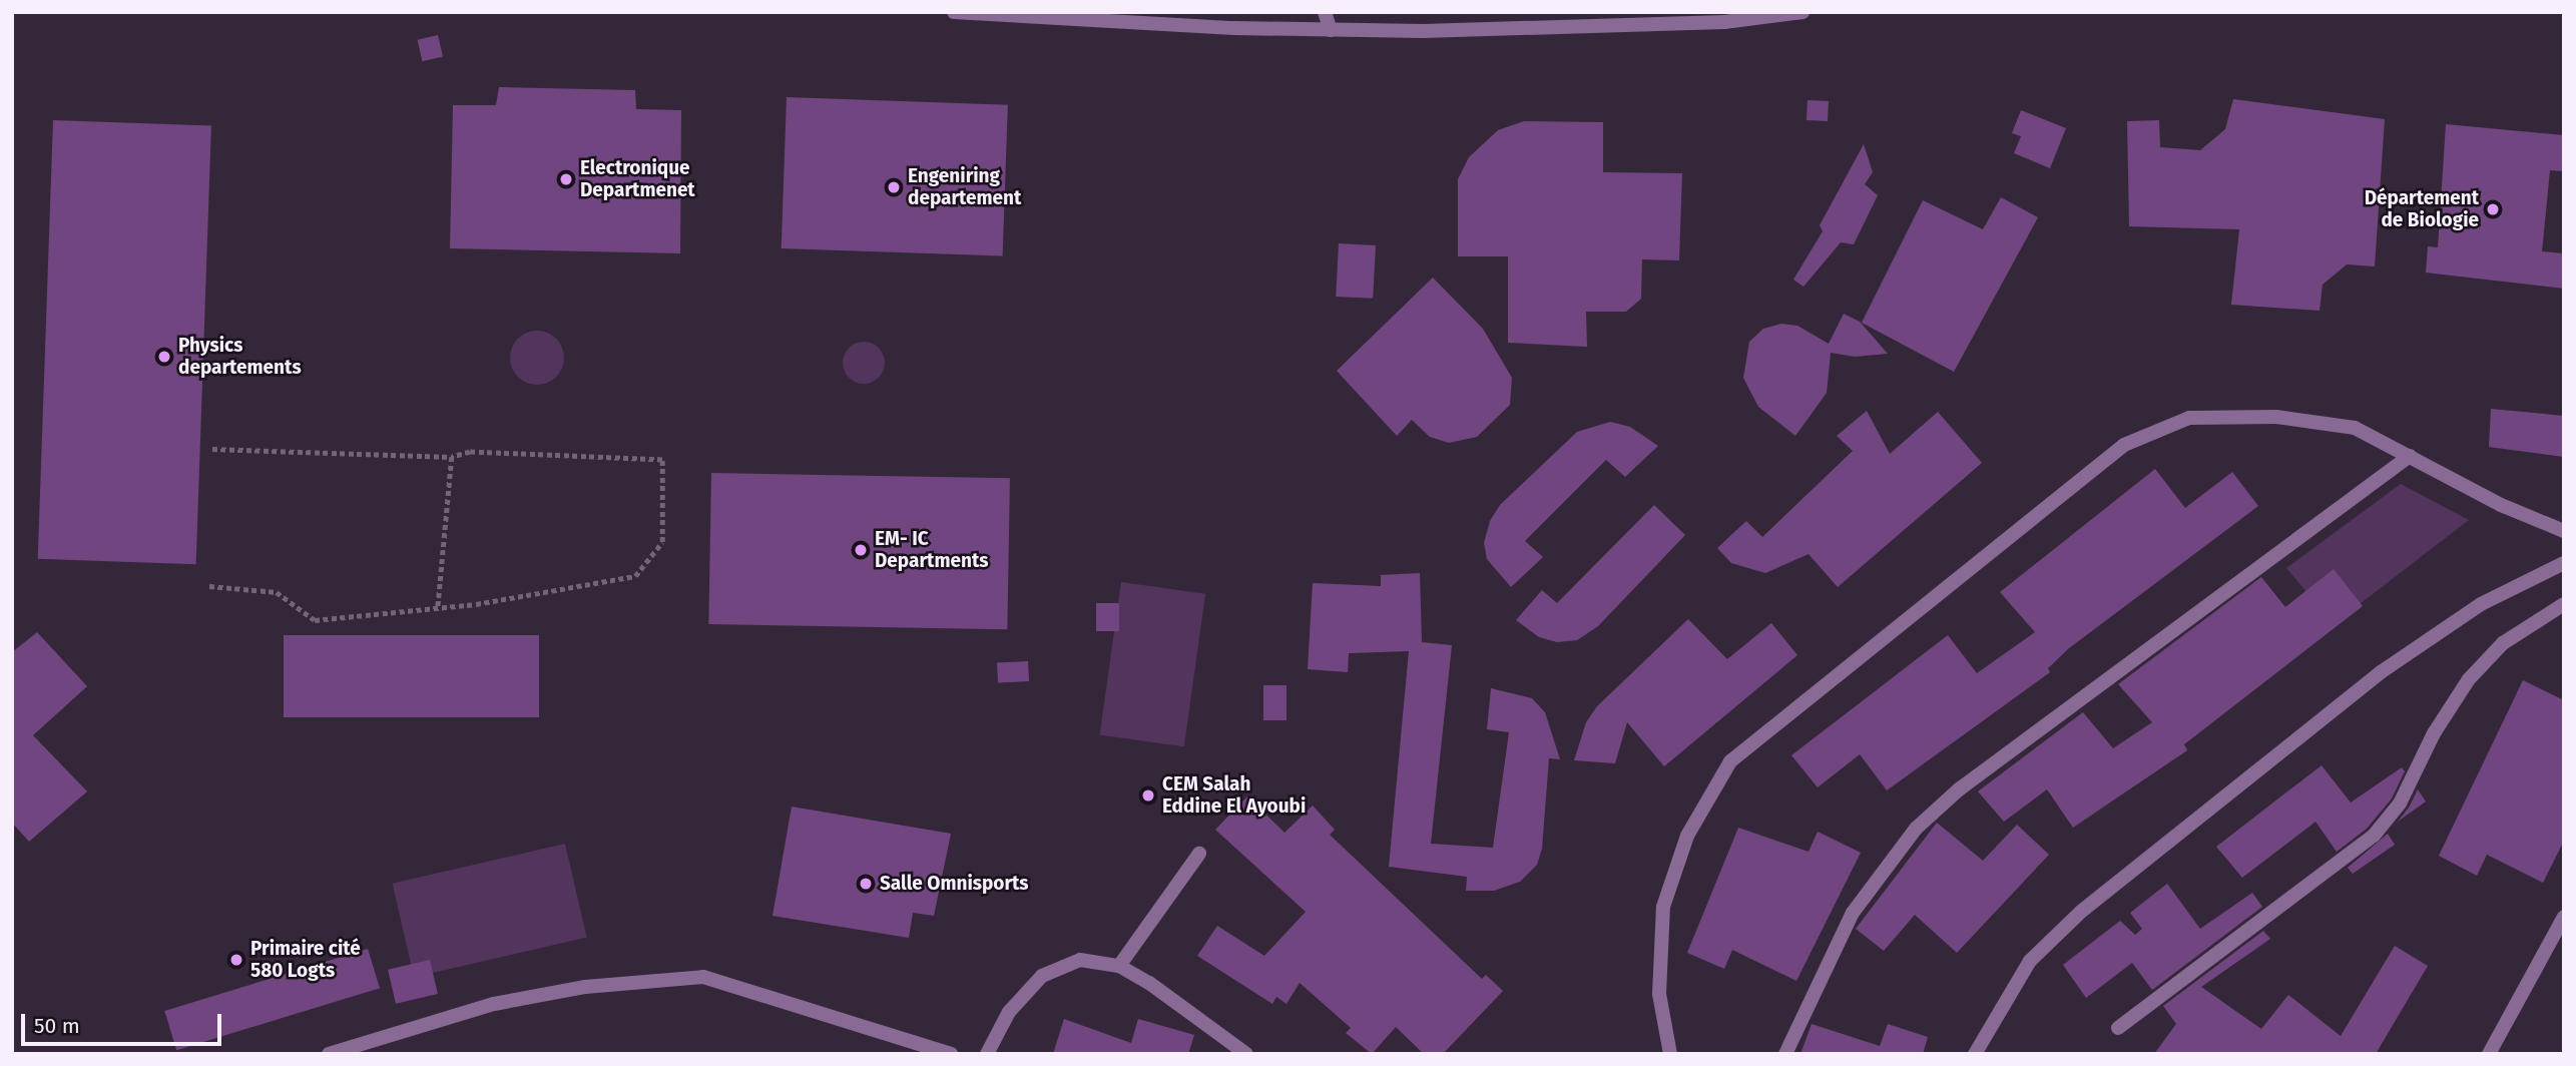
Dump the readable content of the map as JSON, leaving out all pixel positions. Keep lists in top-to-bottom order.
{
  "places": [
    "Electronique Departmenet",
    "Engeniring departement",
    "Département de Biologie",
    "Physics departements",
    "EM- IC Departments",
    "CEM Salah Eddine El Ayoubi",
    "Salle Omnisports",
    "Primaire cité 580 Logts"
  ],
  "scale_bar": "50 m"
}
